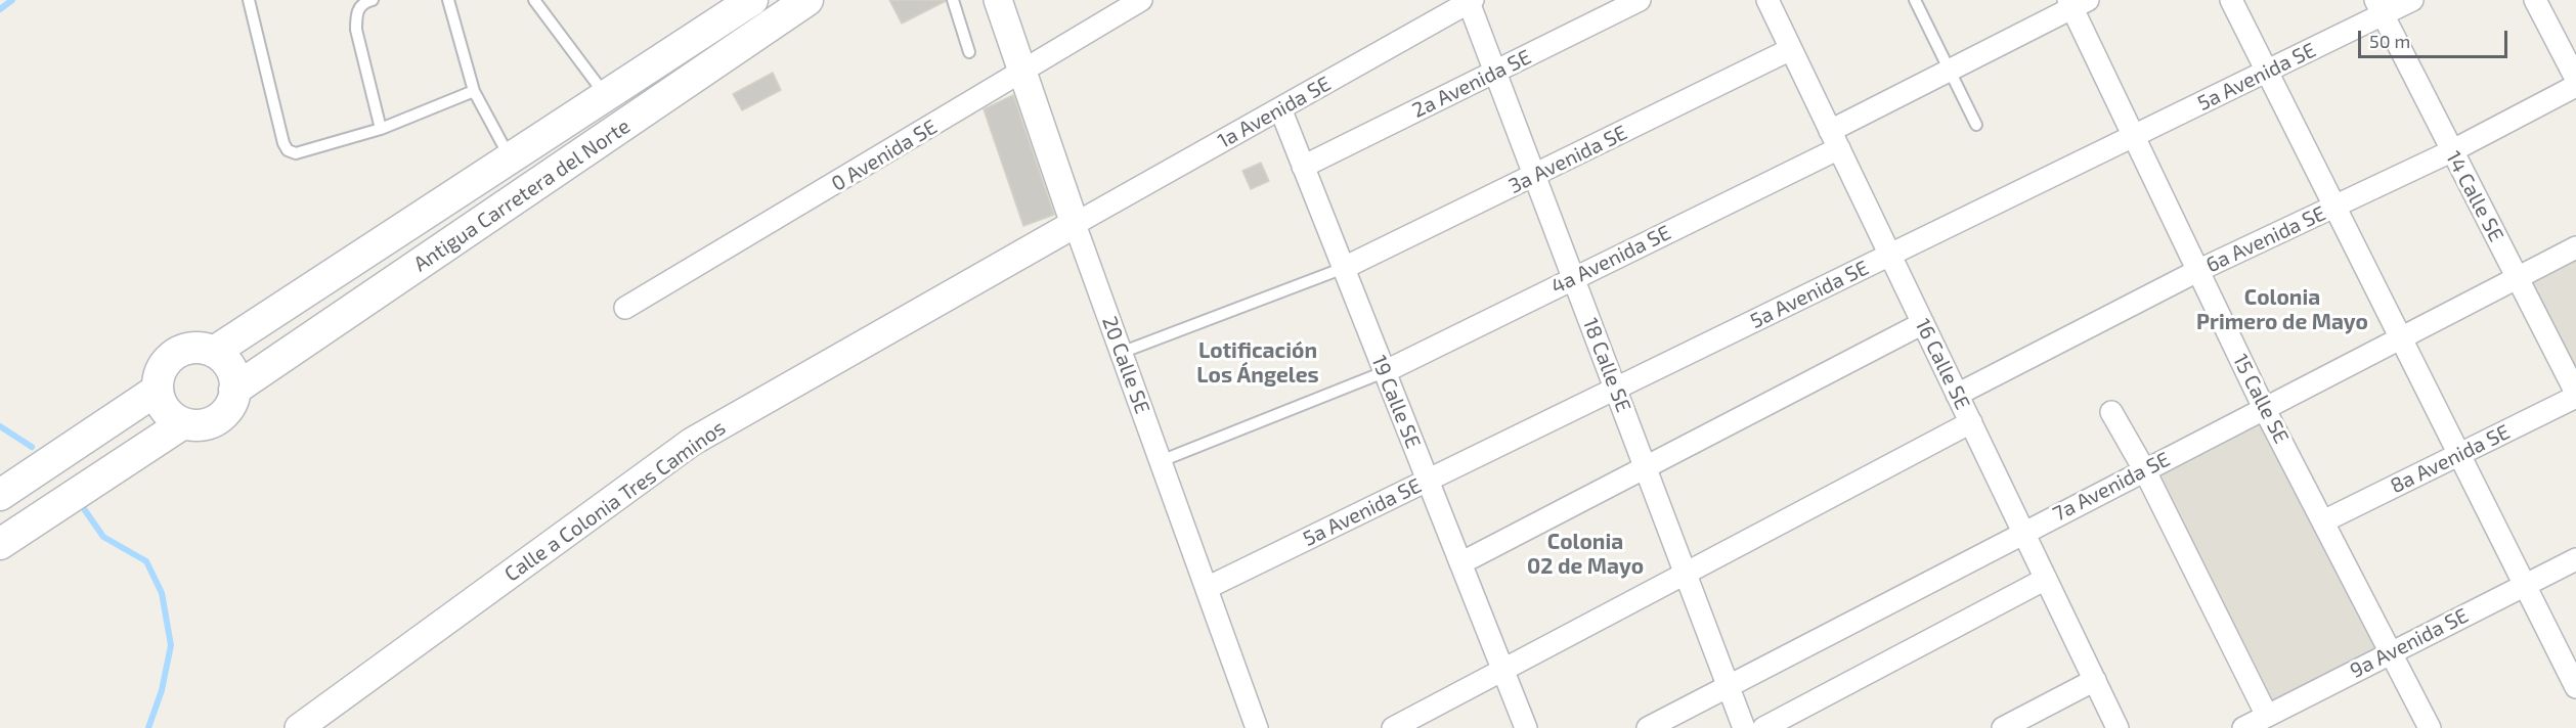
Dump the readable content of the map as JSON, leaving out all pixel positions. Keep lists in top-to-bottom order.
{
  "streets": {
    "main road": ["Antigua Carretera del Norte"],
    "street": [
      "5a Avenida SE",
      "2a Avenida SE",
      "1a Avenida SE",
      "0 Avenida SE",
      "3a Avenida SE",
      "14 Calle SE",
      "6a Avenida SE",
      "4a Avenida SE",
      "16 Calle SE",
      "20 Calle SE",
      "18 Calle SE",
      "15 Calle SE",
      "19 Calle SE",
      "8a Avenida SE",
      "7a Avenida SE",
      "Calle a Colonia Tres Caminos",
      "9a Avenida SE"
    ]
  },
  "crossings": [
    ["5a Avenida SE", "14 Calle SE"],
    ["5a Avenida SE", "16 Calle SE"],
    ["5a Avenida SE", "20 Calle SE"],
    ["5a Avenida SE", "18 Calle SE"],
    ["5a Avenida SE", "15 Calle SE"],
    ["5a Avenida SE", "19 Calle SE"],
    ["2a Avenida SE", "18 Calle SE"],
    ["2a Avenida SE", "19 Calle SE"],
    ["1a Avenida SE", "20 Calle SE"],
    ["1a Avenida SE", "18 Calle SE"],
    ["1a Avenida SE", "19 Calle SE"],
    ["1a Avenida SE", "Calle a Colonia Tres Caminos"],
    ["0 Avenida SE", "20 Calle SE"],
    ["3a Avenida SE", "16 Calle SE"],
    ["3a Avenida SE", "18 Calle SE"],
    ["3a Avenida SE", "19 Calle SE"],
    ["14 Calle SE", "6a Avenida SE"],
    ["14 Calle SE", "8a Avenida SE"],
    ["14 Calle SE", "7a Avenida SE"],
    ["6a Avenida SE", "16 Calle SE"],
    ["6a Avenida SE", "15 Calle SE"],
    ["4a Avenida SE", "16 Calle SE"],
    ["4a Avenida SE", "18 Calle SE"],
    ["4a Avenida SE", "15 Calle SE"],
    ["4a Avenida SE", "19 Calle SE"],
    ["16 Calle SE", "7a Avenida SE"],
    ["20 Calle SE", "Calle a Colonia Tres Caminos"],
    ["18 Calle SE", "7a Avenida SE"],
    ["15 Calle SE", "8a Avenida SE"],
    ["15 Calle SE", "7a Avenida SE"],
    ["15 Calle SE", "9a Avenida SE"]
  ],
  "districts": ["Colonia Primero de Mayo", "Lotificación Los Ángeles", "Colonia 02 de Mayo"],
  "scale_bar": "50 m"
}
